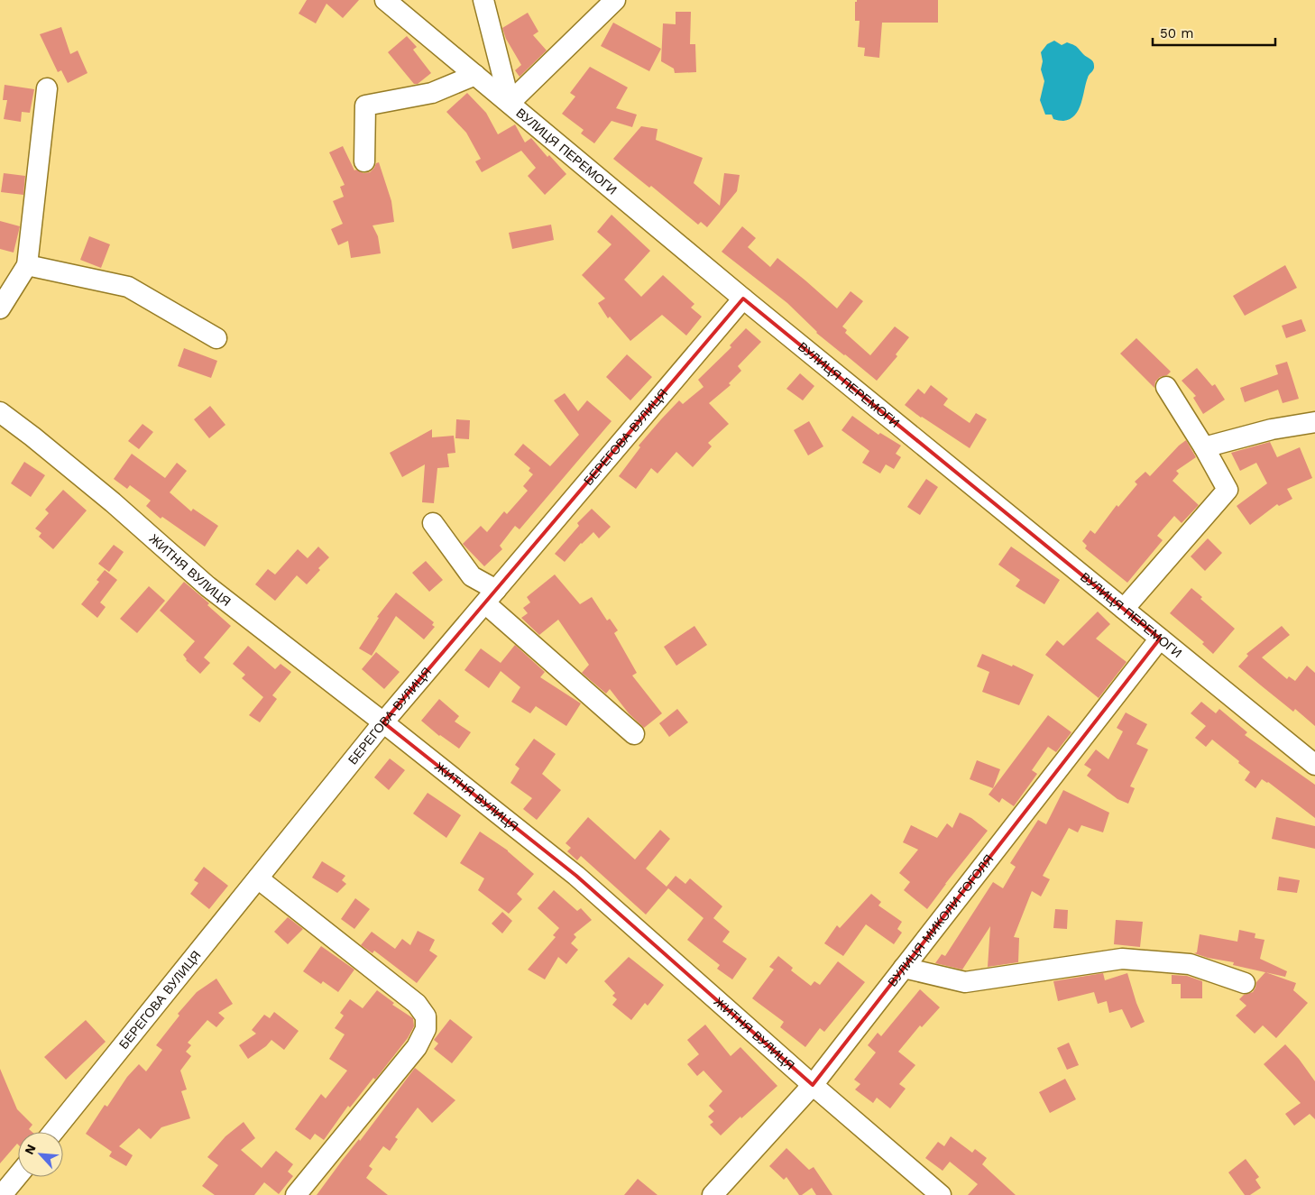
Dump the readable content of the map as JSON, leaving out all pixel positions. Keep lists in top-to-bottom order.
{
  "streets": {
    "street": [
      "ВУЛИЦЯ ПЕРЕМОГИ",
      "БЕРЕГОВА ВУЛИЦЯ",
      "ЖИТНЯ ВУЛИЦЯ",
      "ВУЛИЦЯ МИКОЛИ ГОГОЛЯ"
    ]
  },
  "crossings": [
    ["ВУЛИЦЯ ПЕРЕМОГИ", "БЕРЕГОВА ВУЛИЦЯ"],
    ["ВУЛИЦЯ ПЕРЕМОГИ", "ВУЛИЦЯ МИКОЛИ ГОГОЛЯ"],
    ["БЕРЕГОВА ВУЛИЦЯ", "ЖИТНЯ ВУЛИЦЯ"],
    ["ЖИТНЯ ВУЛИЦЯ", "ВУЛИЦЯ МИКОЛИ ГОГОЛЯ"]
  ],
  "scale_bar": "50 m",
  "north": "top left"
}
